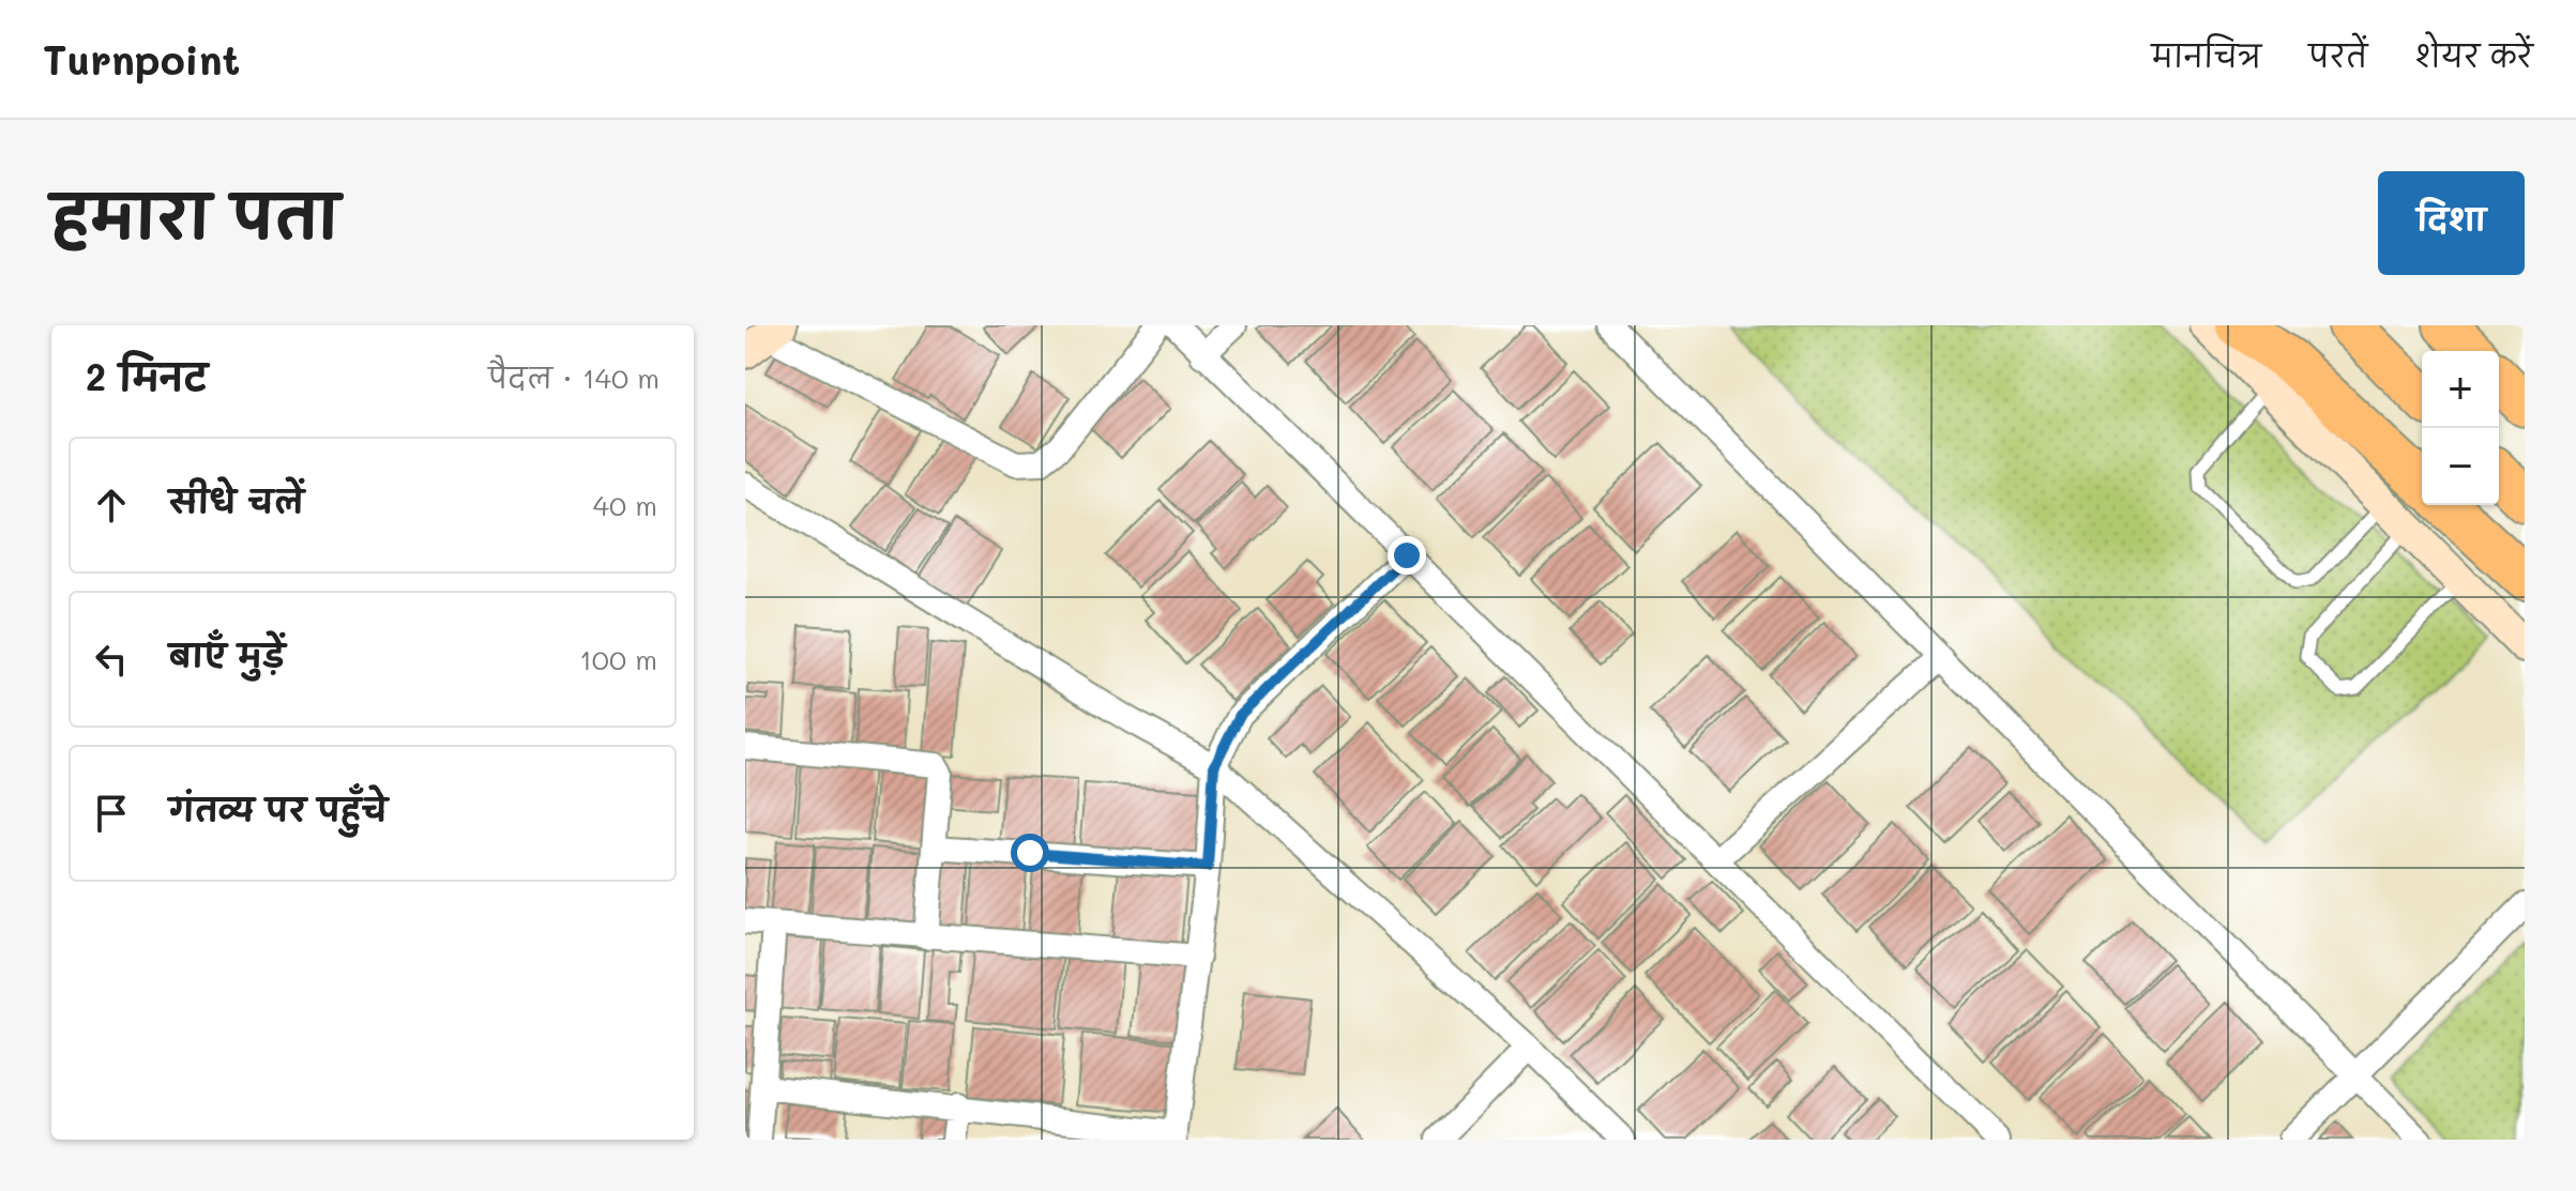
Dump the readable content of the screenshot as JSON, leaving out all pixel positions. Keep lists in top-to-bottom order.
{
  "page": {
    "header": "Turnpoint",
    "nav": ["मानचित्र", "परतें", "शेयर करें"],
    "title": "हमारा पता",
    "buttons": "दिशा",
    "heading": ["2 मिनट", "पैदल · 140 m"],
    "map_buttons": ["+", "−"],
    "list": [
      ["सीधे चलें", "40 m"],
      ["बाएँ मुड़ें", "100 m"],
      "गंतव्य पर पहुँचे"
    ]
  }
}
